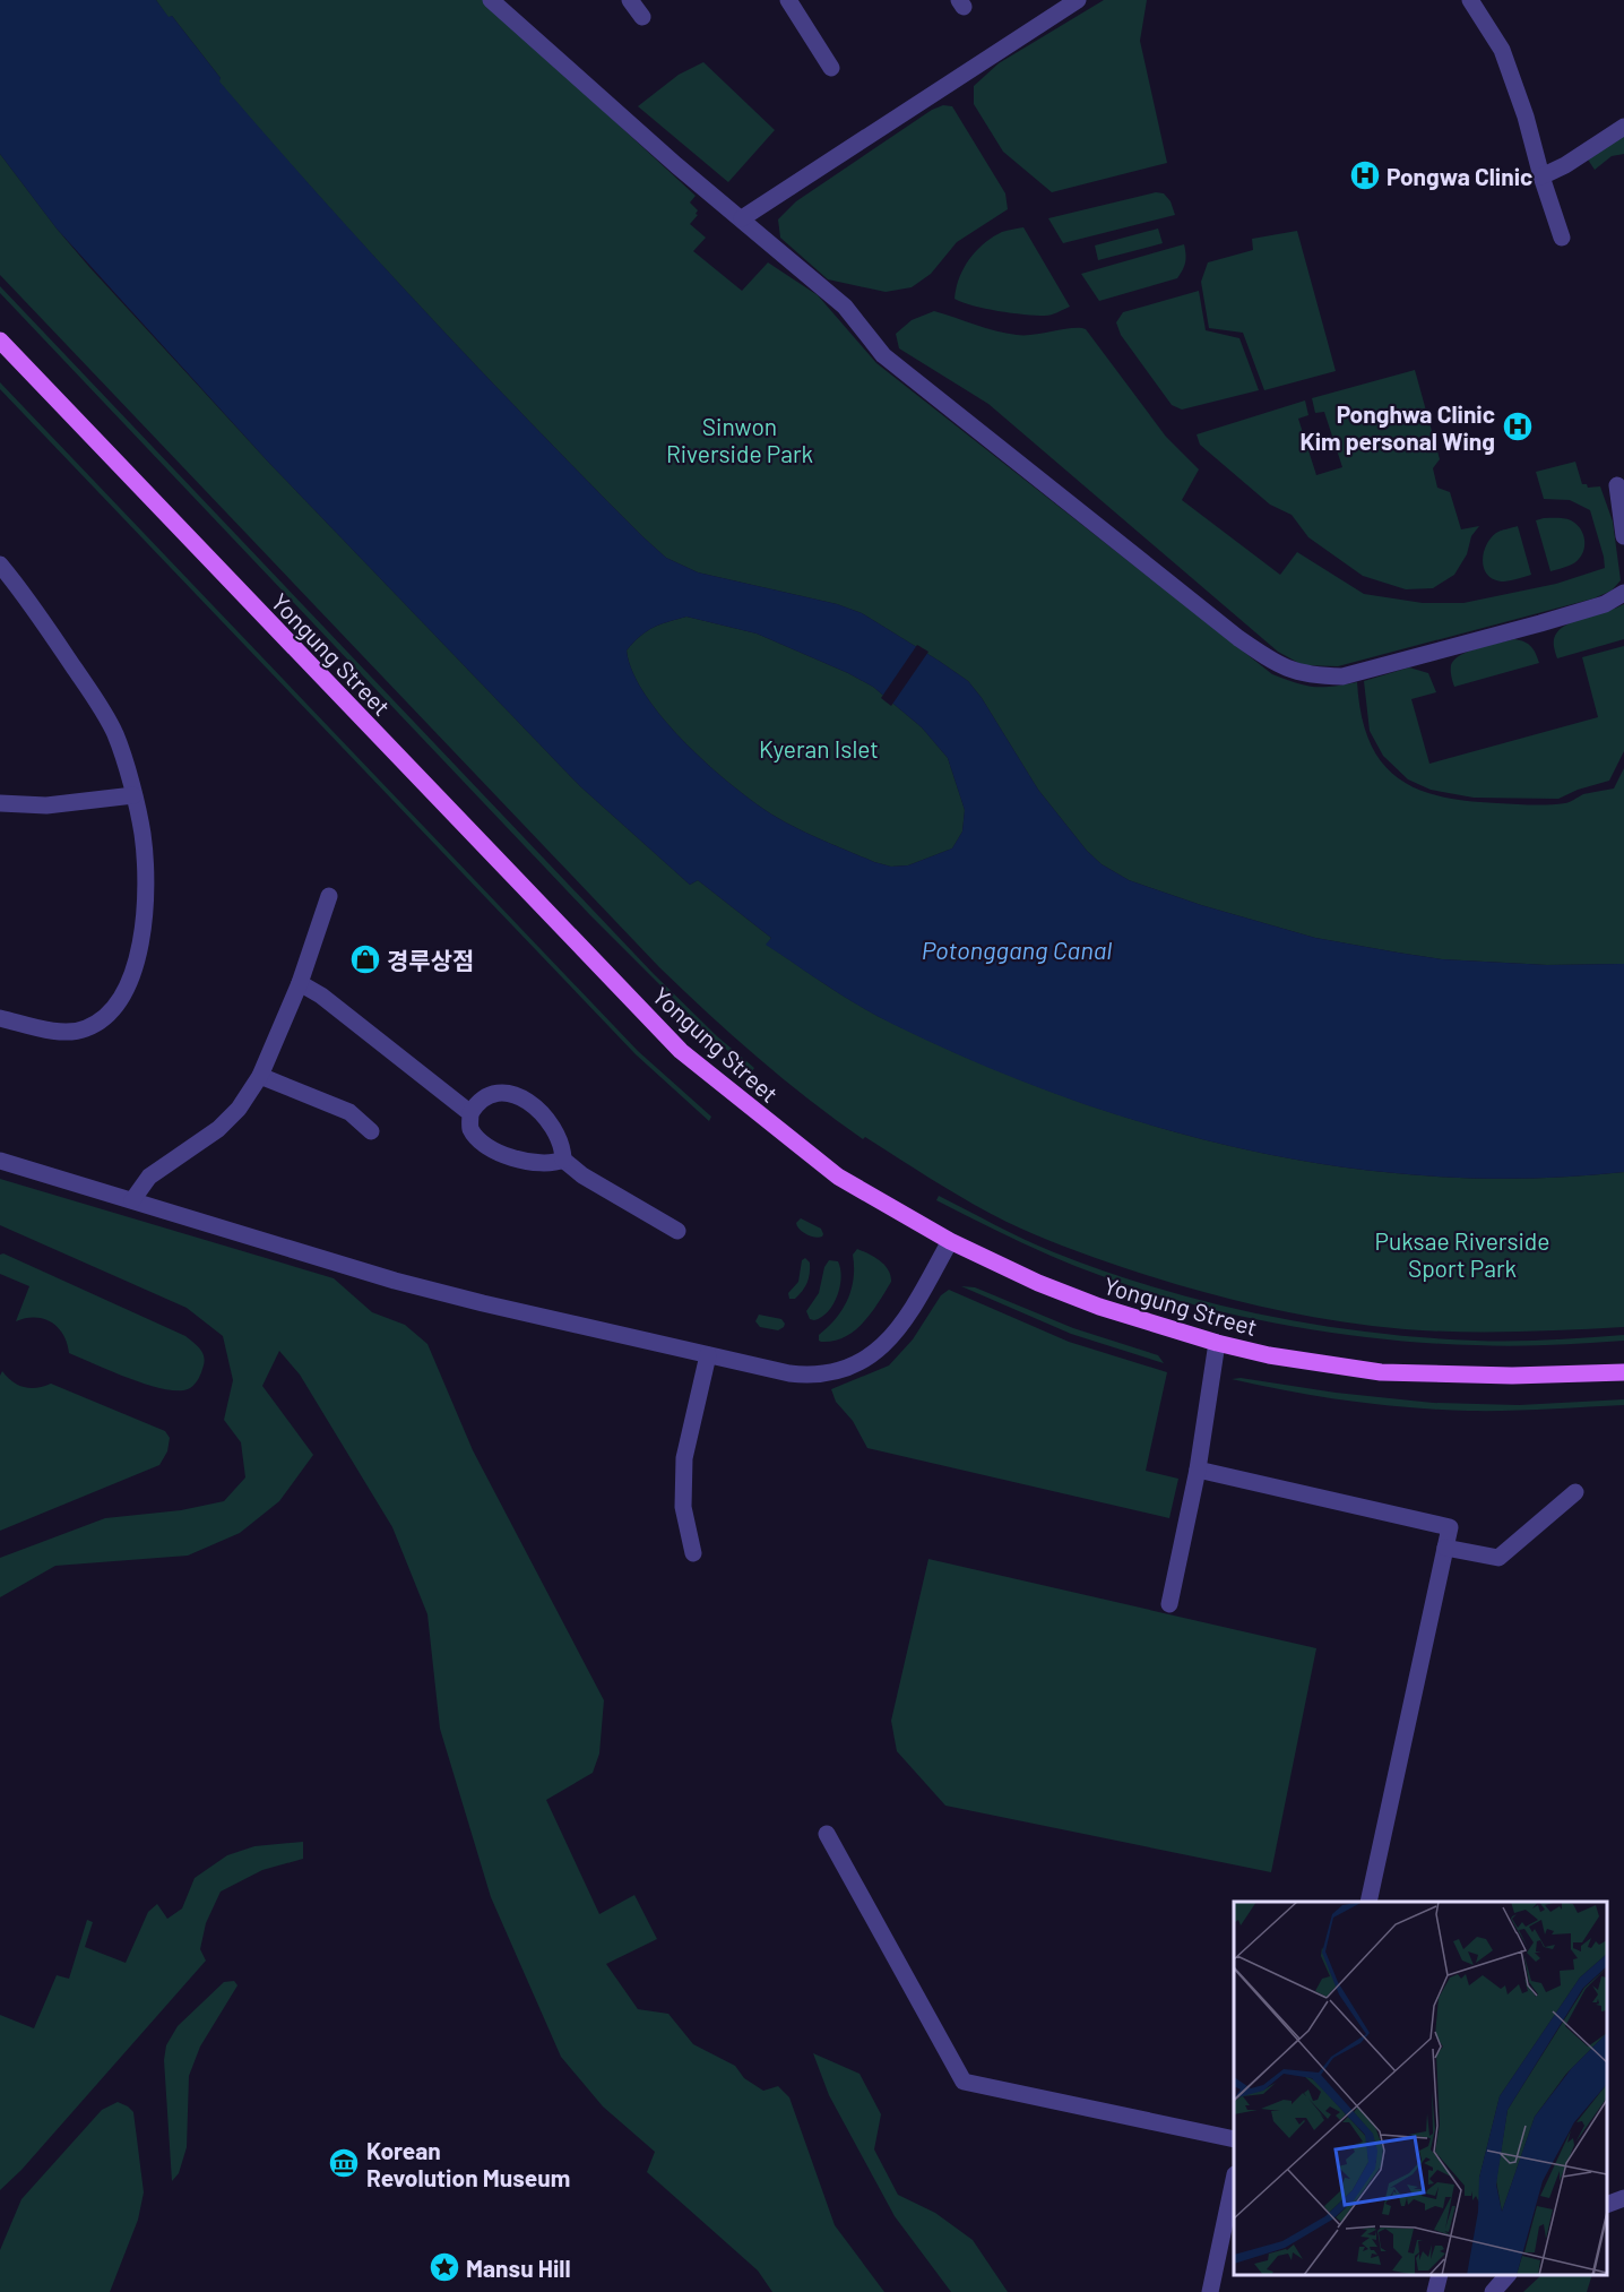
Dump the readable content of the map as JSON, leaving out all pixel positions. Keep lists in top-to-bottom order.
{
  "streets": {
    "main road": ["Yongung Street"]
  },
  "water": ["Potonggang Canal"],
  "parks": ["Sinwon Riverside Park", "Kyeran Islet", "Puksae Riverside Sport Park"],
  "places": {
    "hospital": ["Pongwa Clinic", "Ponghwa Clinic Kim personal Wing"],
    "shop": ["경루상점"],
    "museum": ["Korean Revolution Museum"],
    "place": ["Mansu Hill"]
  }
}
